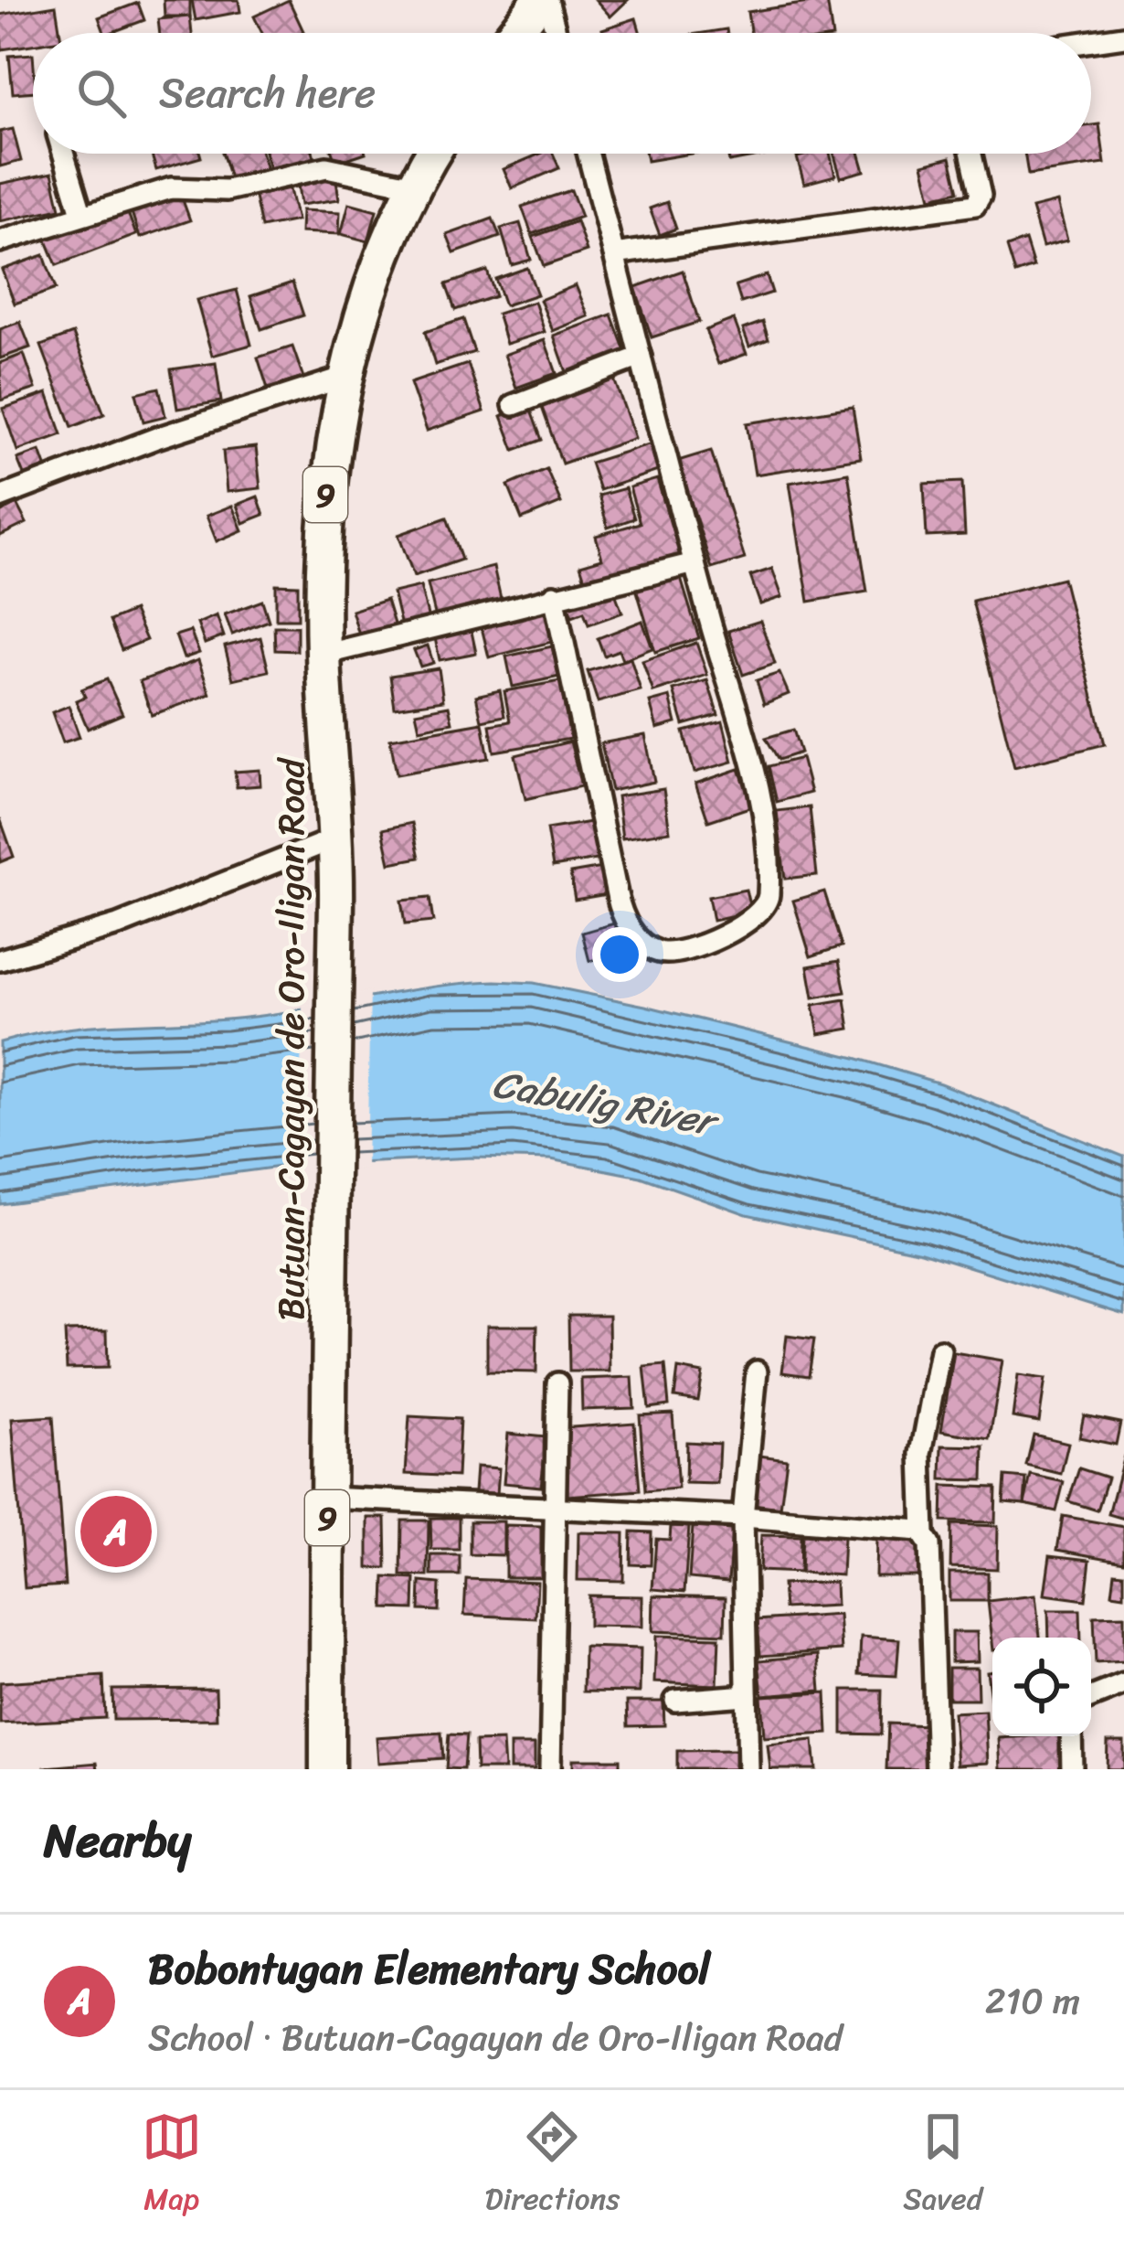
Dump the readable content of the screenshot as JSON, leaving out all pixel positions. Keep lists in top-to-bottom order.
{
  "streets": {
    "highway": ["9", "Butuan-Cagayan de Oro-Iligan Road"]
  },
  "water": ["Cabulig River"],
  "page": {
    "search": "Search here",
    "pins": "A",
    "heading": "Nearby",
    "list": [
      {
        "mark": "A",
        "name": "Bobontugan Elementary School",
        "note": "School · Butuan-Cagayan de Oro-Iligan Road",
        "value": "210 m"
      }
    ],
    "nav": ["Map", "Directions", "Saved"]
  }
}
